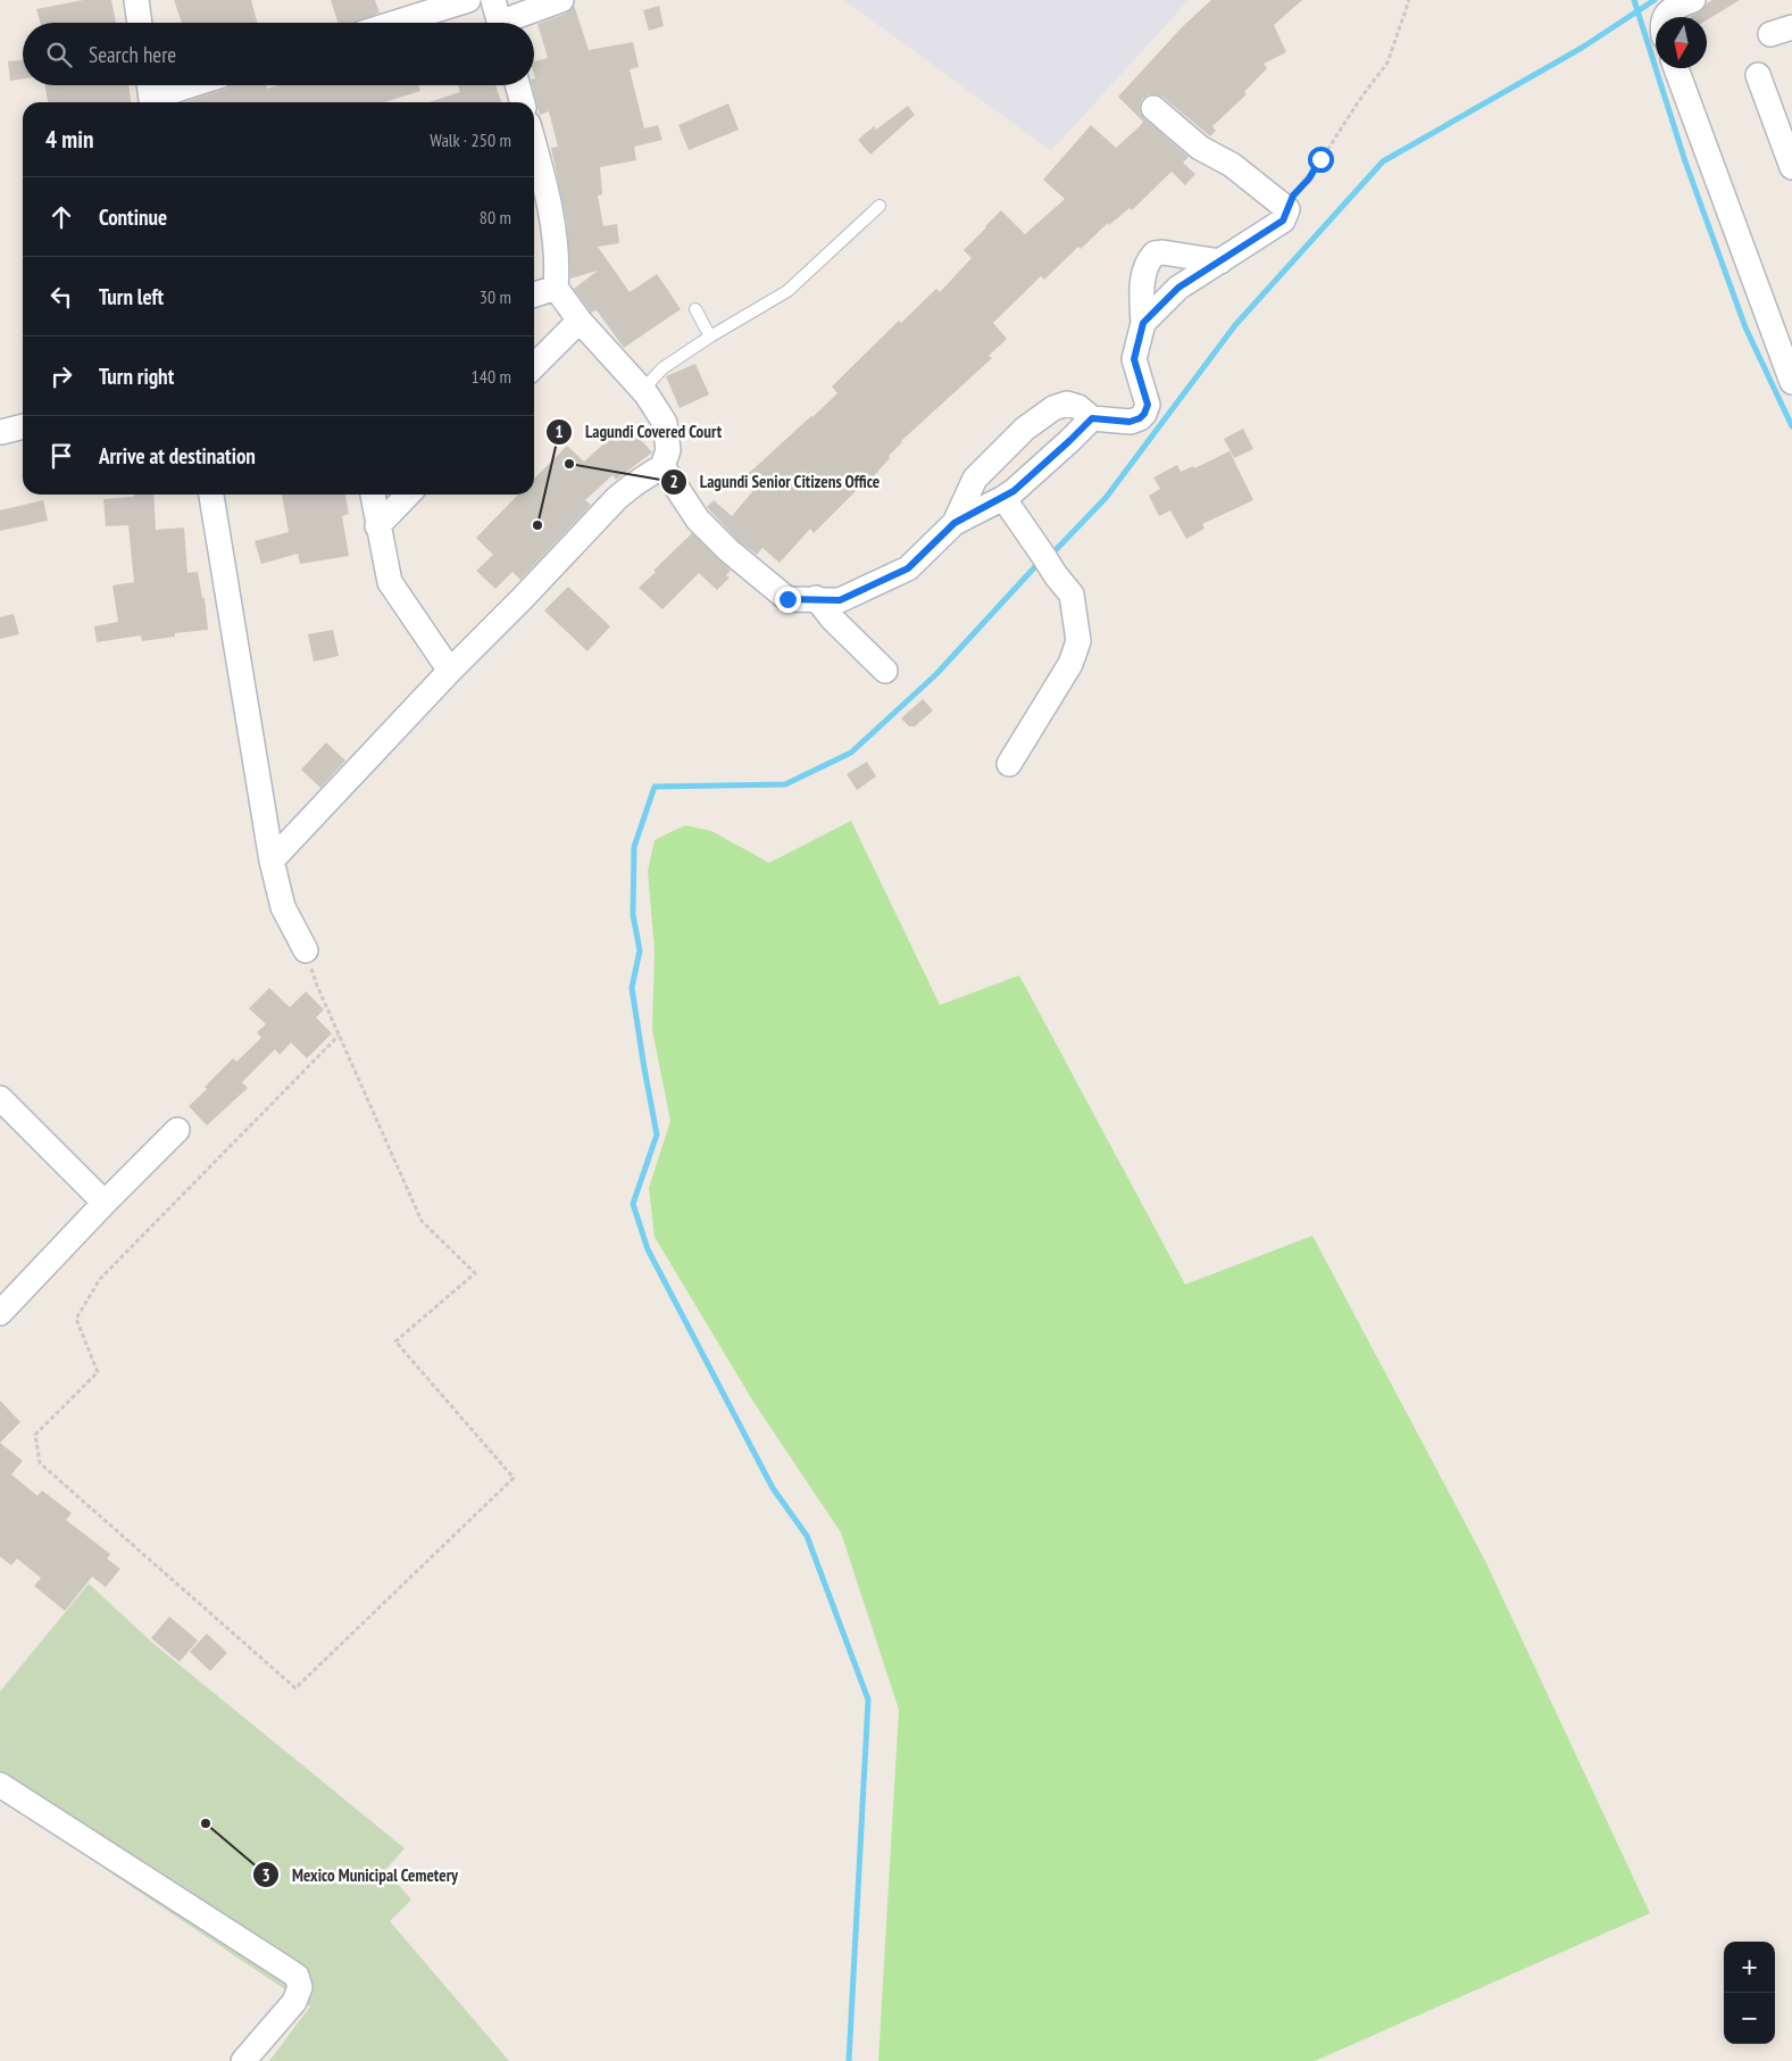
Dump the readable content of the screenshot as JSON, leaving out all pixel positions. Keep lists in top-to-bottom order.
{
  "places": ["Lagundi Senior Citizens Office", "Lagundi Covered Court", "Mexico Municipal Cemetery"],
  "north": "bottom",
  "page": {
    "search": "Search here",
    "heading": ["4 min", "Walk · 250 m"],
    "list": [
      ["Continue", "80 m"],
      ["Turn left", "30 m"],
      ["Turn right", "140 m"],
      "Arrive at destination"
    ],
    "map_buttons": ["+", "−"]
  }
}
